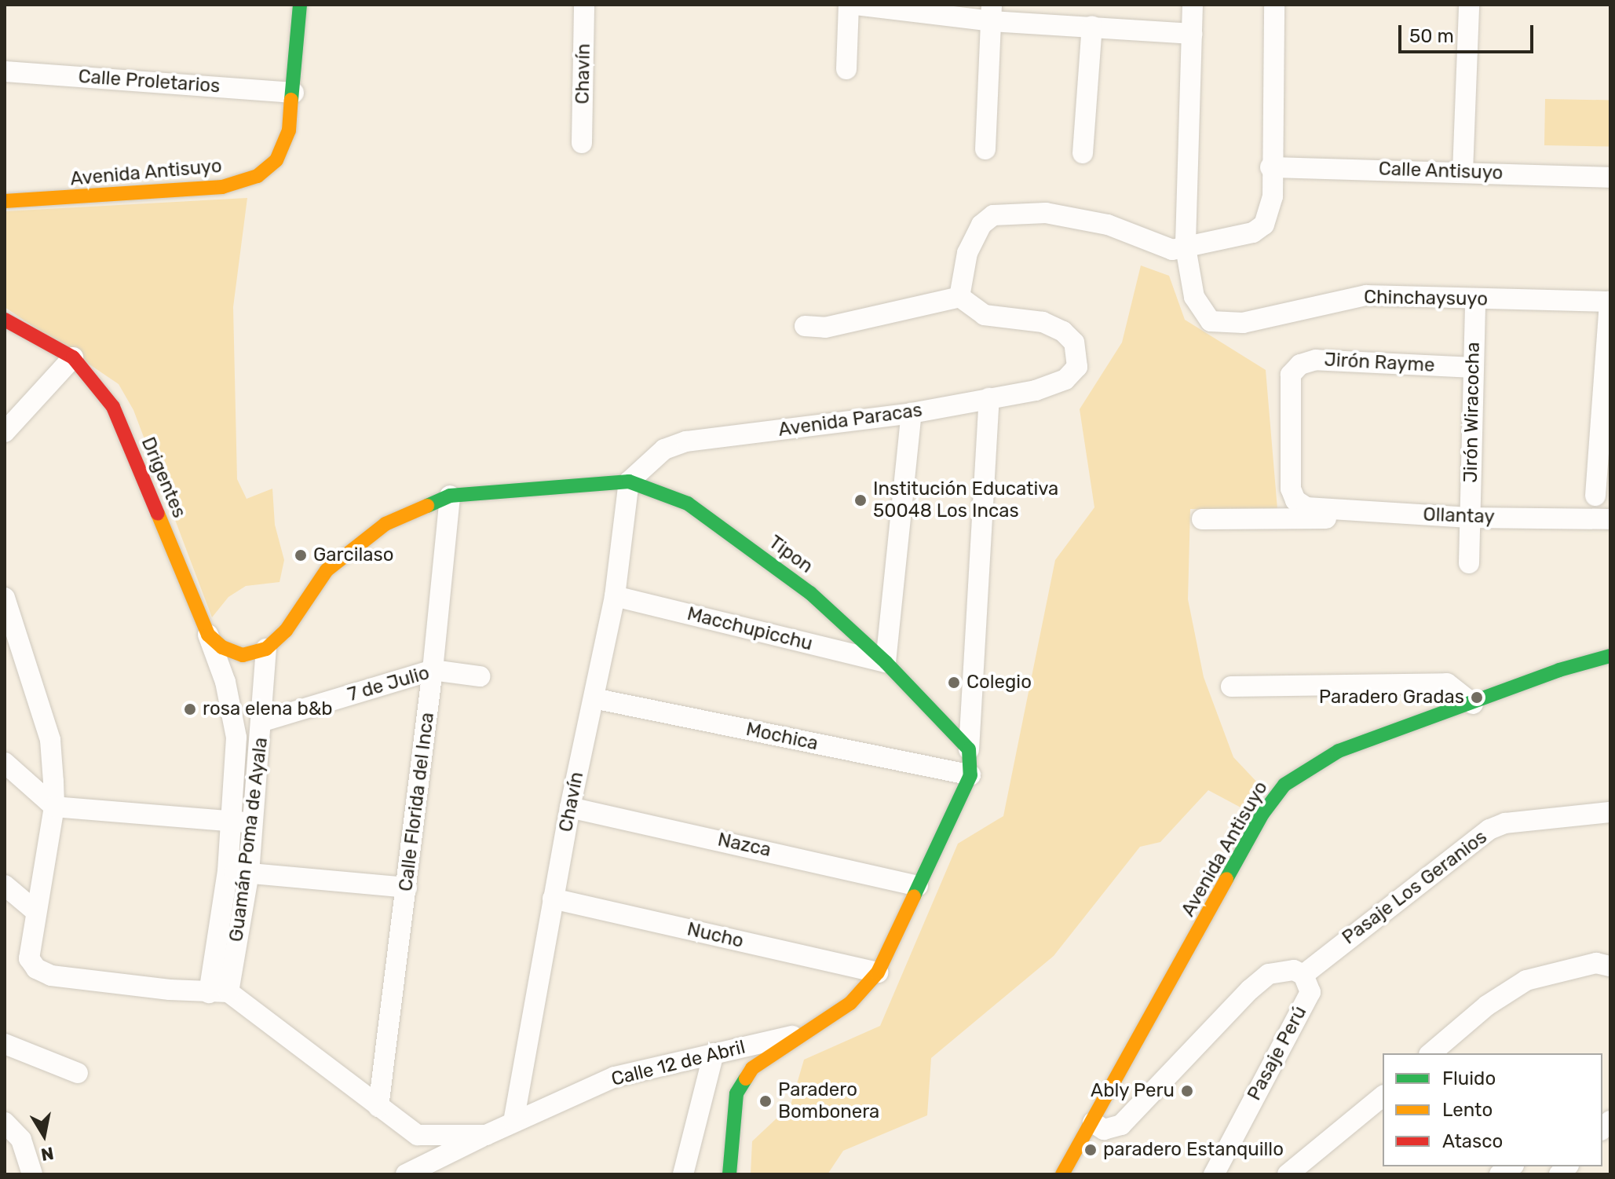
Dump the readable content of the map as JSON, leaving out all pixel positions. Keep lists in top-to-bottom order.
{
  "streets": {
    "street": [
      "Chavín",
      "Calle Proletarios",
      "Calle Antisuyo",
      "Avenida Antisuyo",
      "Chinchaysuyo",
      "Jirón Rayme",
      "Jirón Wiracocha",
      "Avenida Paracas",
      "Drigentes",
      "Ollantay",
      "Tipon",
      "Macchupicchu",
      "7 de Julio",
      "Mochica",
      "Calle Florida del Inca",
      "Guamán Poma de Ayala",
      "Nazca",
      "Pasaje Los Geranios",
      "Nucho",
      "Pasaje Perú",
      "Calle 12 de Abril"
    ]
  },
  "crossings": [
    ["Chavín", "Avenida Paracas"],
    ["Chavín", "Tipon"],
    ["Chavín", "Macchupicchu"],
    ["Chavín", "Mochica"],
    ["Chavín", "Nazca"],
    ["Chavín", "Nucho"],
    ["Chavín", "Calle 12 de Abril"],
    ["Calle Proletarios", "Avenida Antisuyo"],
    ["Chinchaysuyo", "Jirón Wiracocha"],
    ["Jirón Rayme", "Jirón Wiracocha"],
    ["Jirón Rayme", "Ollantay"],
    ["Jirón Wiracocha", "Ollantay"],
    ["Avenida Paracas", "Tipon"],
    ["Tipon", "Macchupicchu"],
    ["Tipon", "Calle Florida del Inca"],
    ["Tipon", "Guamán Poma de Ayala"],
    ["7 de Julio", "Calle Florida del Inca"],
    ["7 de Julio", "Guamán Poma de Ayala"],
    ["Calle Florida del Inca", "Calle 12 de Abril"],
    ["Guamán Poma de Ayala", "Calle 12 de Abril"],
    ["Pasaje Los Geranios", "Pasaje Perú"]
  ],
  "places": [
    "Institución Educativa 50048 Los Incas",
    "Garcilaso",
    "Colegio",
    "Paradero Gradas",
    "rosa elena b&b",
    "Ably Peru",
    "Paradero Bombonera",
    "paradero Estanquillo"
  ],
  "legend": ["Fluido", "Lento", "Atasco"],
  "scale_bar": "50 m",
  "north": "bottom"
}
